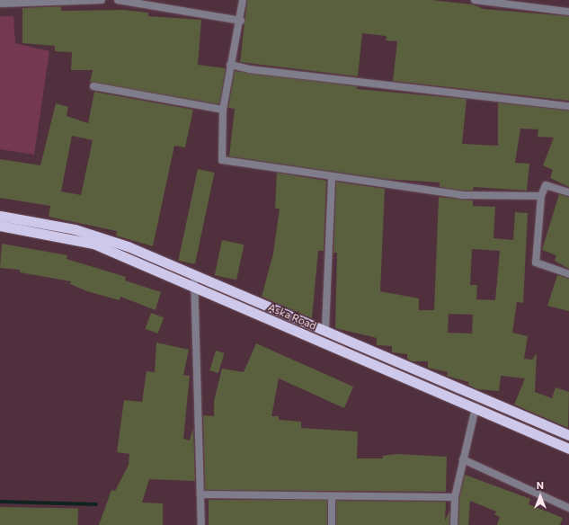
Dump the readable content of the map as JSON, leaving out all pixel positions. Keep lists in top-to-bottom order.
{
  "streets": {
    "highway": ["Aska Road"]
  },
  "north": "top"
}
